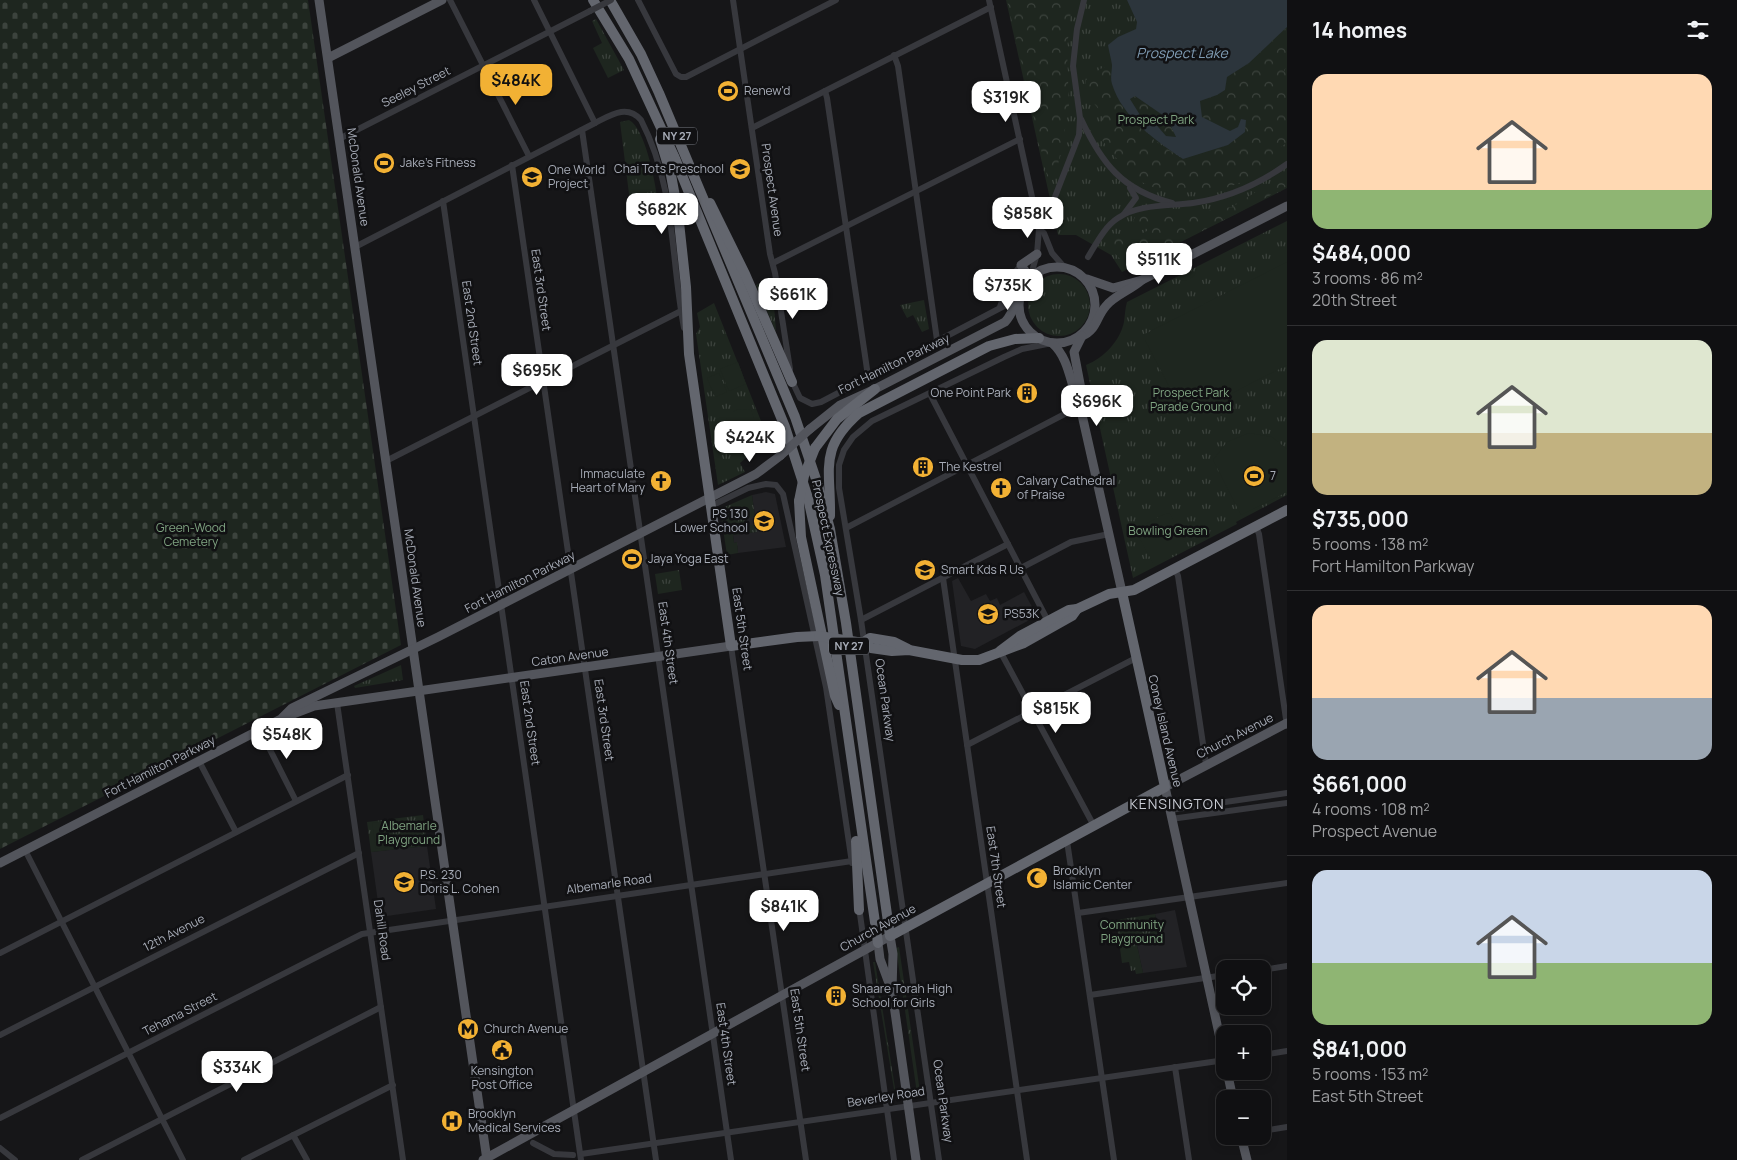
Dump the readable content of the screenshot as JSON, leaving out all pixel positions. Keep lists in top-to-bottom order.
{
  "streets": {
    "highway": [
      "NY 27",
      "Prospect Expressway",
      "East 5th Street",
      "Caton Avenue",
      "Coney Island Avenue",
      "Church Avenue"
    ],
    "main road": ["McDonald Avenue", "Fort Hamilton Parkway"],
    "street": [
      "Seeley Street",
      "Prospect Avenue",
      "East 3rd Street",
      "East 2nd Street",
      "East 4th Street",
      "Ocean Parkway",
      "East 7th Street",
      "Albemarle Road",
      "Dahill Road",
      "12th Avenue",
      "Tehama Street",
      "Beverley Road"
    ]
  },
  "crossings": [
    ["Seeley Street", "McDonald Avenue"],
    ["Seeley Street", "Prospect Expressway"],
    ["NY 27", "Prospect Expressway"],
    ["NY 27", "East 5th Street"],
    ["McDonald Avenue", "Fort Hamilton Parkway"],
    ["McDonald Avenue", "Caton Avenue"],
    ["McDonald Avenue", "Church Avenue"],
    ["McDonald Avenue", "Albemarle Road"],
    ["East 3rd Street", "Fort Hamilton Parkway"],
    ["East 3rd Street", "Caton Avenue"],
    ["East 3rd Street", "Church Avenue"],
    ["East 3rd Street", "Albemarle Road"],
    ["East 3rd Street", "Beverley Road"],
    ["East 2nd Street", "Fort Hamilton Parkway"],
    ["East 2nd Street", "Caton Avenue"],
    ["East 2nd Street", "Church Avenue"],
    ["East 2nd Street", "Albemarle Road"],
    ["East 2nd Street", "Beverley Road"],
    ["Fort Hamilton Parkway", "East 5th Street"],
    ["Fort Hamilton Parkway", "East 4th Street"],
    ["Fort Hamilton Parkway", "Caton Avenue"],
    ["Fort Hamilton Parkway", "Ocean Parkway"],
    ["Fort Hamilton Parkway", "Coney Island Avenue"],
    ["Prospect Expressway", "Church Avenue"],
    ["East 5th Street", "Caton Avenue"],
    ["East 5th Street", "Church Avenue"],
    ["East 5th Street", "Albemarle Road"],
    ["East 5th Street", "Beverley Road"],
    ["East 4th Street", "Caton Avenue"],
    ["East 4th Street", "Church Avenue"],
    ["East 4th Street", "Albemarle Road"],
    ["East 4th Street", "Beverley Road"],
    ["Caton Avenue", "Ocean Parkway"],
    ["Caton Avenue", "Coney Island Avenue"],
    ["Caton Avenue", "East 7th Street"],
    ["Caton Avenue", "Dahill Road"],
    ["Ocean Parkway", "Coney Island Avenue"],
    ["Ocean Parkway", "Church Avenue"],
    ["Ocean Parkway", "Beverley Road"],
    ["Coney Island Avenue", "Church Avenue"],
    ["Church Avenue", "East 7th Street"],
    ["East 7th Street", "Beverley Road"],
    ["Albemarle Road", "Dahill Road"],
    ["Albemarle Road", "Tehama Street"],
    ["Dahill Road", "12th Avenue"],
    ["Dahill Road", "Tehama Street"]
  ],
  "districts": ["KENSINGTON"],
  "water": ["Prospect Lake"],
  "parks": [
    "Prospect Park",
    "Prospect Park Parade Ground",
    "Green-Wood Cemetery",
    "Bowling Green",
    "Albemarle Playground",
    "Community Playground"
  ],
  "places": {
    "sports": [
      "Renew'd",
      "Jake's Fitness",
      "7",
      "Jaya Yoga East"
    ],
    "school or university": [
      "Chai Tots Preschool",
      "One World Project",
      "PS 130 Lower School",
      "Smart Kds R Us",
      "PS53K",
      "P.S. 230 Doris L. Cohen"
    ],
    "building": ["One Point Park", "The Kestrel", "Shaare Torah High School for Girls"],
    "church": ["Immaculate Heart of Mary", "Calvary Cathedral of Praise"],
    "mosque": ["Brooklyn Islamic Center"],
    "metro station": ["Church Avenue"],
    "public building": ["Kensington Post Office"],
    "hospital": ["Brooklyn Medical Services"]
  },
  "page": {
    "heading": "14 homes",
    "list": [
      {
        "name": "$484,000",
        "note": "3 rooms · 86 m² · 20th Street"
      },
      {
        "name": "$735,000",
        "note": "5 rooms · 138 m² · Fort Hamilton Parkway"
      },
      {
        "name": "$661,000",
        "note": "4 rooms · 108 m² · Prospect Avenue"
      },
      {
        "name": "$841,000",
        "note": "5 rooms · 153 m² · East 5th Street"
      }
    ],
    "price": [
      "$484K",
      "$319K",
      "$682K",
      "$858K",
      "$511K",
      "$735K",
      "$661K",
      "$695K",
      "$696K",
      "$424K",
      "$815K",
      "$548K",
      "$841K",
      "$334K"
    ],
    "map_buttons": ["+", "−"]
  }
}
